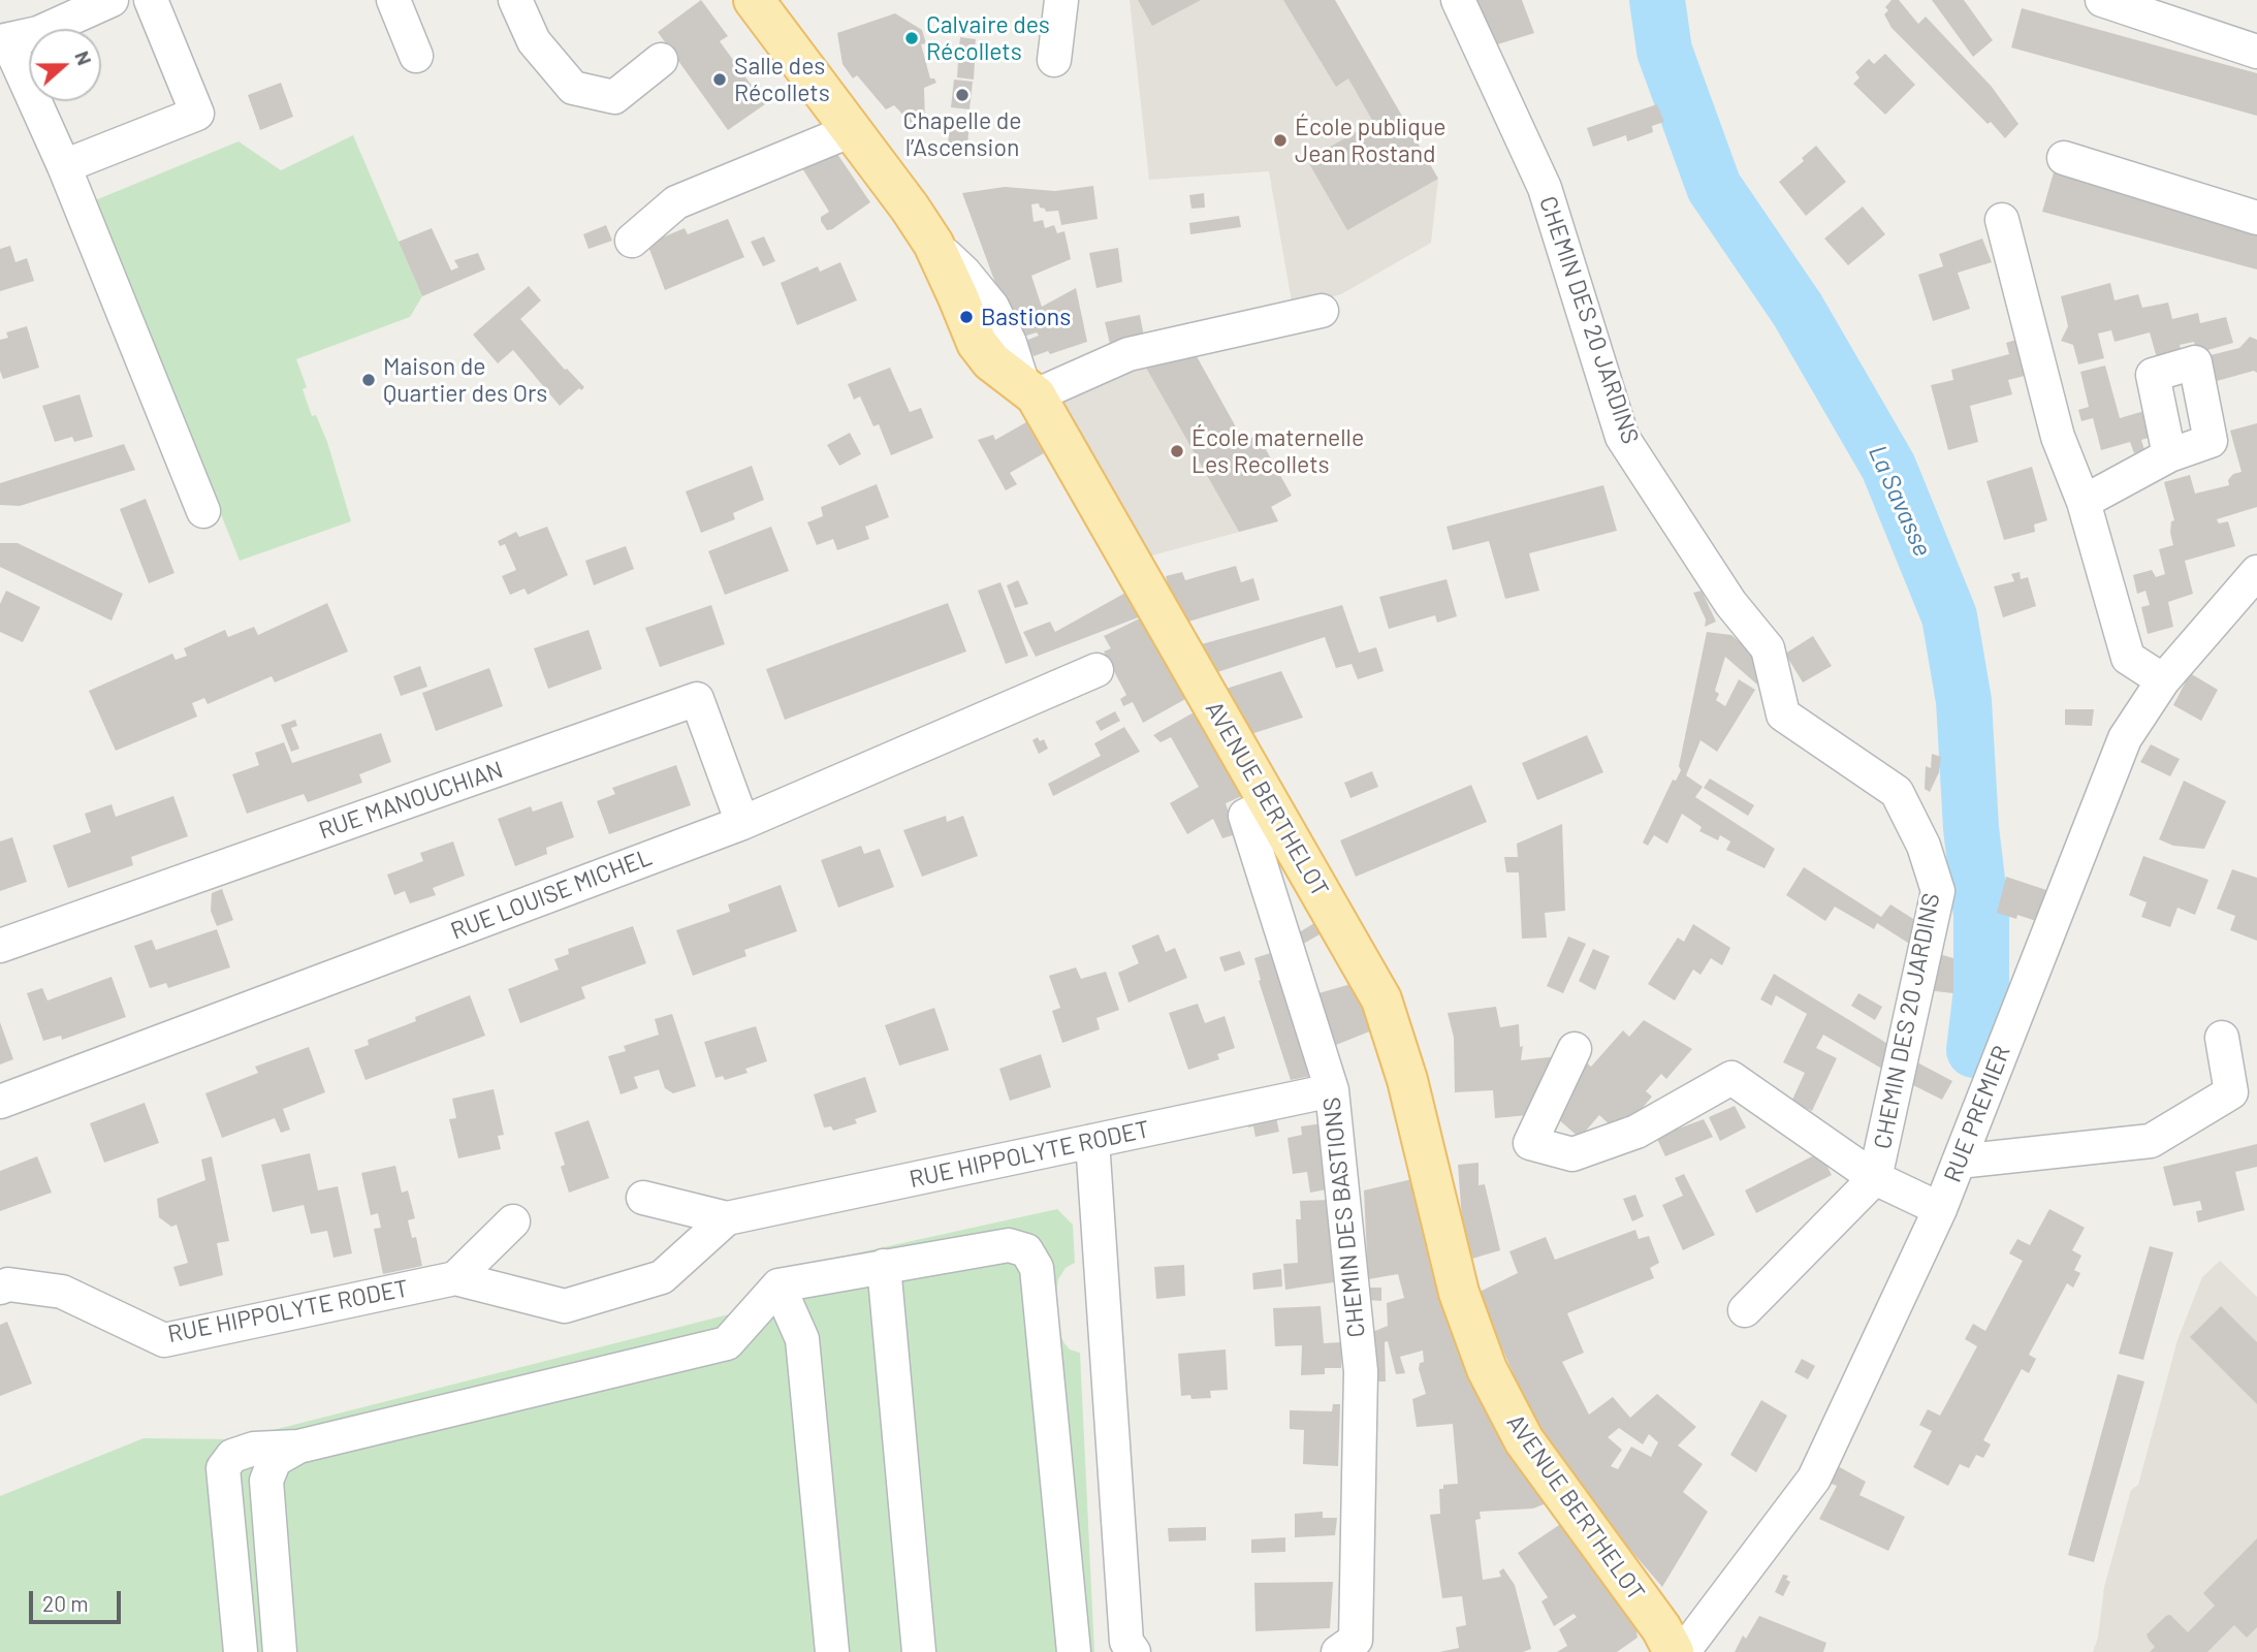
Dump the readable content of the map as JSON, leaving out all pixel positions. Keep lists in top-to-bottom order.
{
  "streets": {
    "main road": ["AVENUE BERTHELOT"],
    "street": [
      "CHEMIN DES 20 JARDINS",
      "RUE MANOUCHIAN",
      "RUE LOUISE MICHEL",
      "RUE PREMIER",
      "RUE HIPPOLYTE RODET",
      "CHEMIN DES BASTIONS"
    ]
  },
  "crossings": [
    ["AVENUE BERTHELOT", "CHEMIN DES BASTIONS"],
    ["RUE MANOUCHIAN", "RUE LOUISE MICHEL"],
    ["RUE HIPPOLYTE RODET", "CHEMIN DES BASTIONS"]
  ],
  "water": ["La Savasse"],
  "places": [
    "Calvaire des Récollets",
    "Salle des Récollets",
    "Chapelle de l’Ascension",
    "École publique Jean Rostand",
    "Bastions",
    "Maison de Quartier des Ors",
    "École maternelle Les Recollets"
  ],
  "scale_bar": "20 m",
  "north": "right"
}
